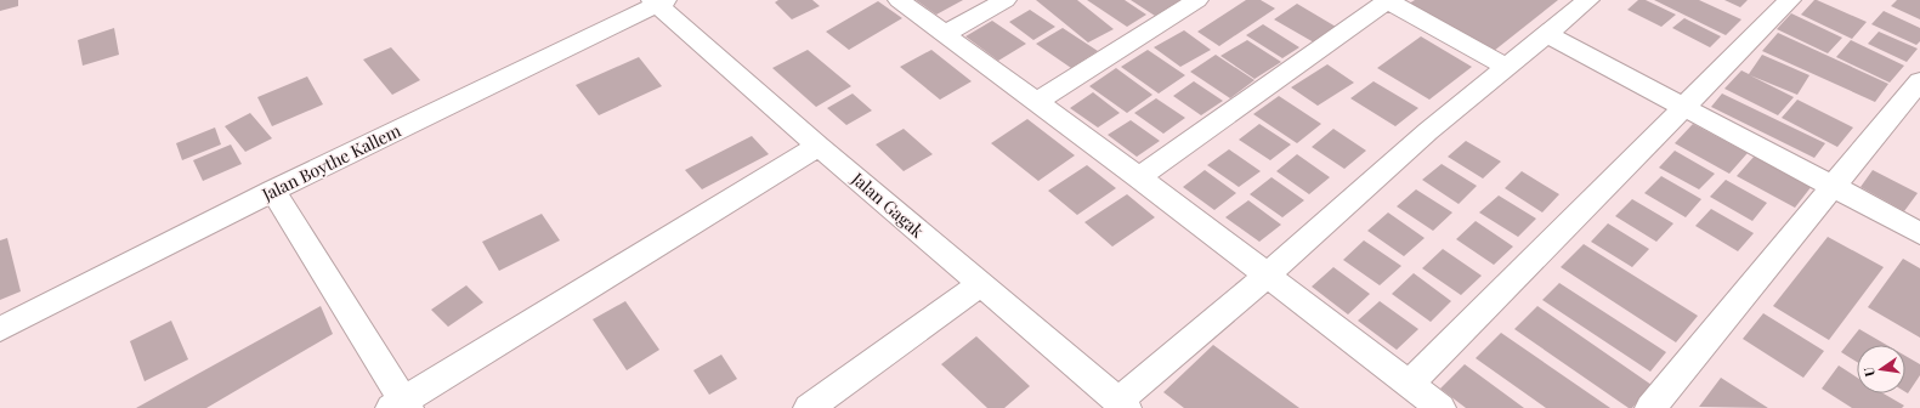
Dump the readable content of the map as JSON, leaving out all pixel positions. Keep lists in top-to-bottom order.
{
  "streets": {
    "street": ["Jalan Boythe Kallem", "Jalan Gagak"]
  },
  "crossings": [
    ["Jalan Boythe Kallem", "Jalan Gagak"]
  ],
  "north": "left"
}
